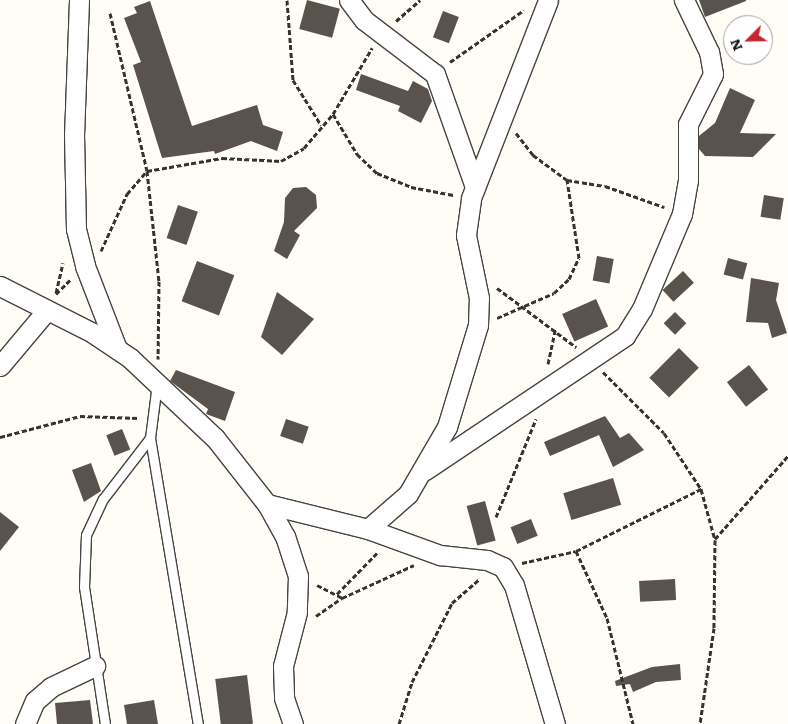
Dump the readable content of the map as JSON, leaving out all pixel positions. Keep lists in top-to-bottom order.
{
  "north": "bottom left"
}
